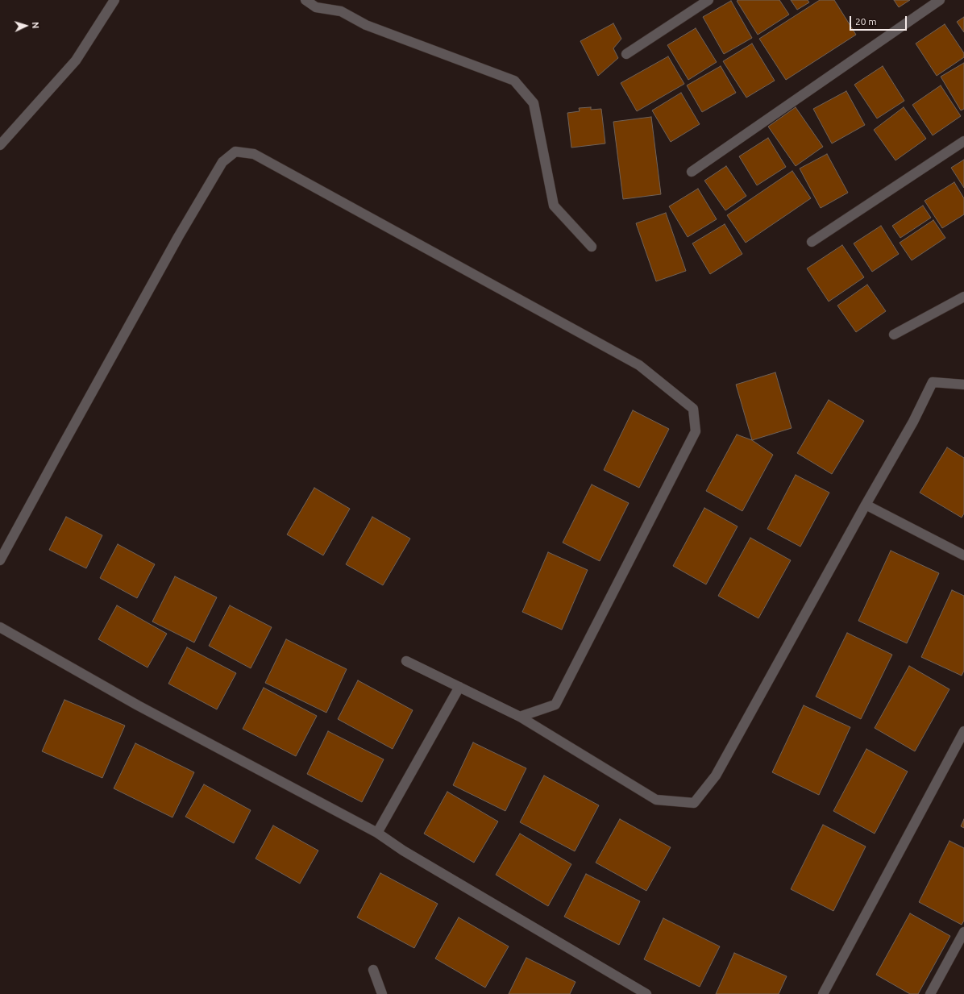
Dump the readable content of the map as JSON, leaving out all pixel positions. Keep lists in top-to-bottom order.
{
  "scale_bar": "20 m",
  "north": "right"
}
